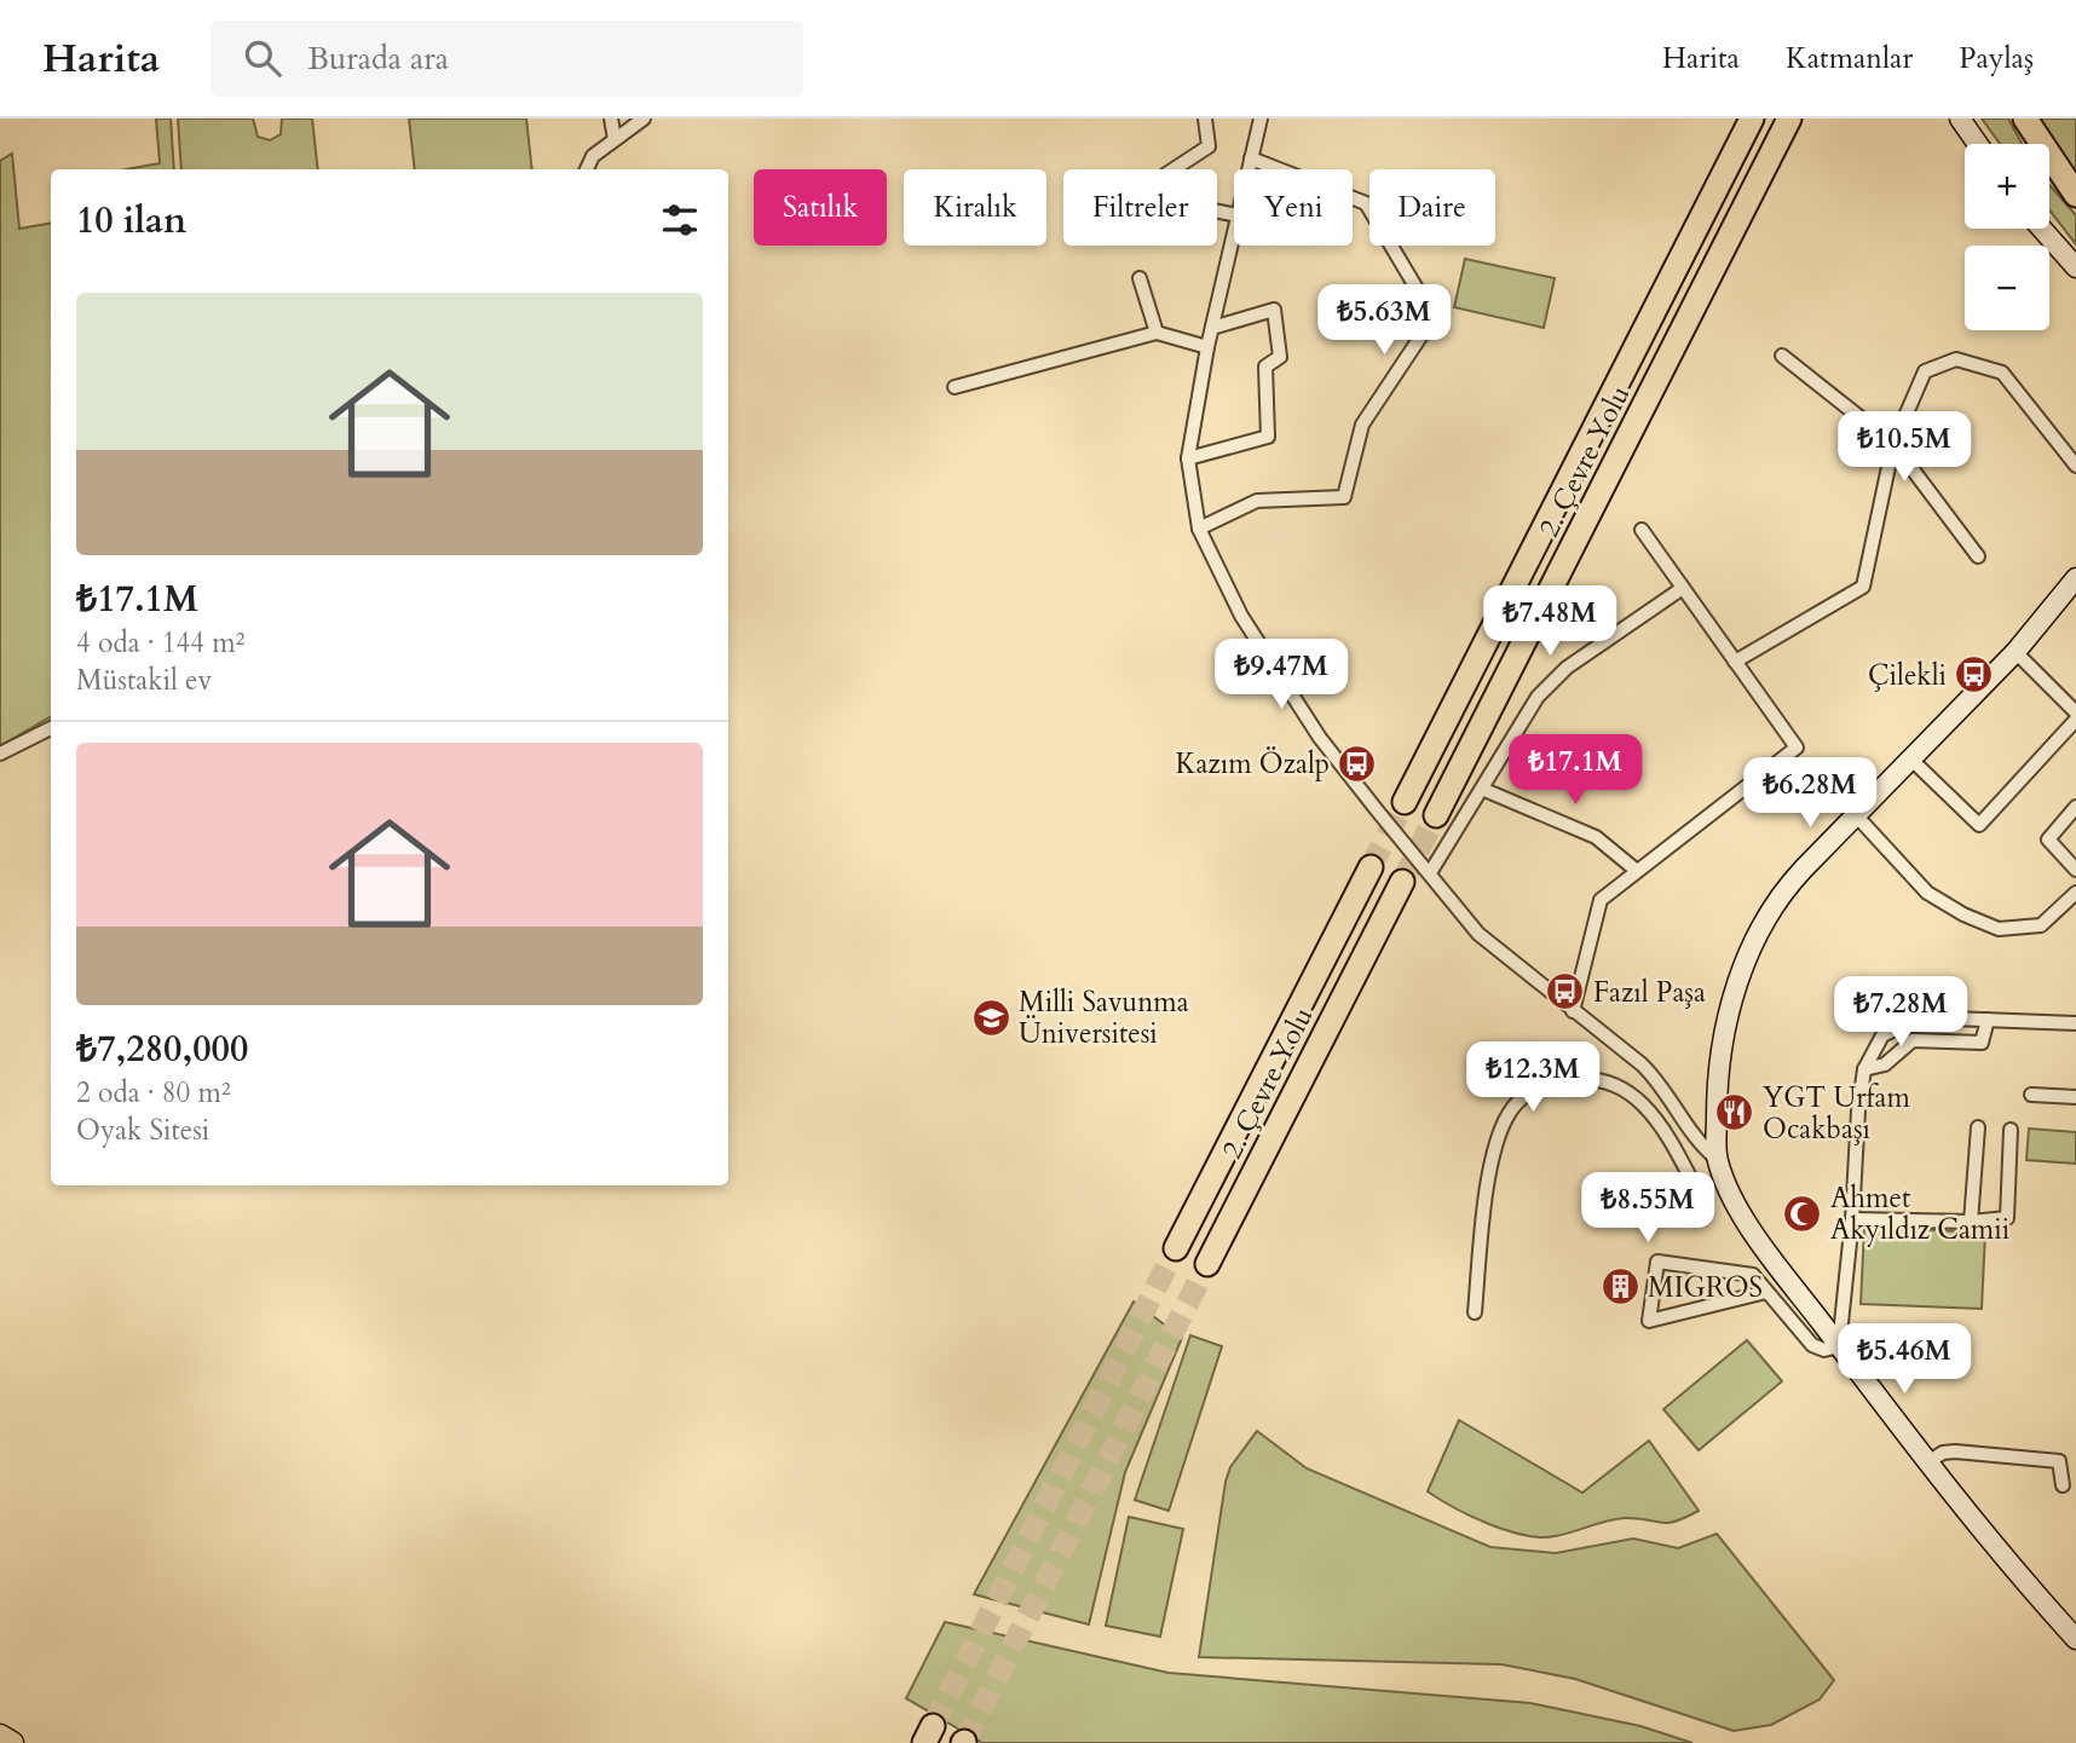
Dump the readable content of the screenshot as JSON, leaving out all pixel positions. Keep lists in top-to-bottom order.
{
  "streets": {
    "highway": ["2. Çevre Yolu"]
  },
  "places": {
    "bus stop": ["Çilekli", "Kazım Özalp", "Fazıl Paşa"],
    "school or university": ["Milli Savunma Üniversitesi"],
    "restaurant": ["YGT Urfam Ocakbaşı"],
    "mosque": ["Ahmet Akyıldız Camii"],
    "building": ["MIGROS"]
  },
  "page": {
    "header": "Harita",
    "search": "Burada ara",
    "nav": ["Harita", "Katmanlar", "Paylaş"],
    "map_buttons": ["+", "−"],
    "chip": [
      "Satılık",
      "Kiralık",
      "Filtreler",
      "Yeni",
      "Daire"
    ],
    "heading": "10 ilan",
    "list": [
      {
        "name": "₺17.1M",
        "note": "4 oda · 144 m² · Müstakil ev"
      },
      {
        "name": "₺7,280,000",
        "note": "2 oda · 80 m² · Oyak Sitesi"
      }
    ],
    "price": [
      "₺5.63M",
      "₺10.5M",
      "₺7.48M",
      "₺9.47M",
      "₺17.1M",
      "₺6.28M",
      "₺7.28M",
      "₺12.3M",
      "₺8.55M",
      "₺5.46M"
    ]
  }
}
